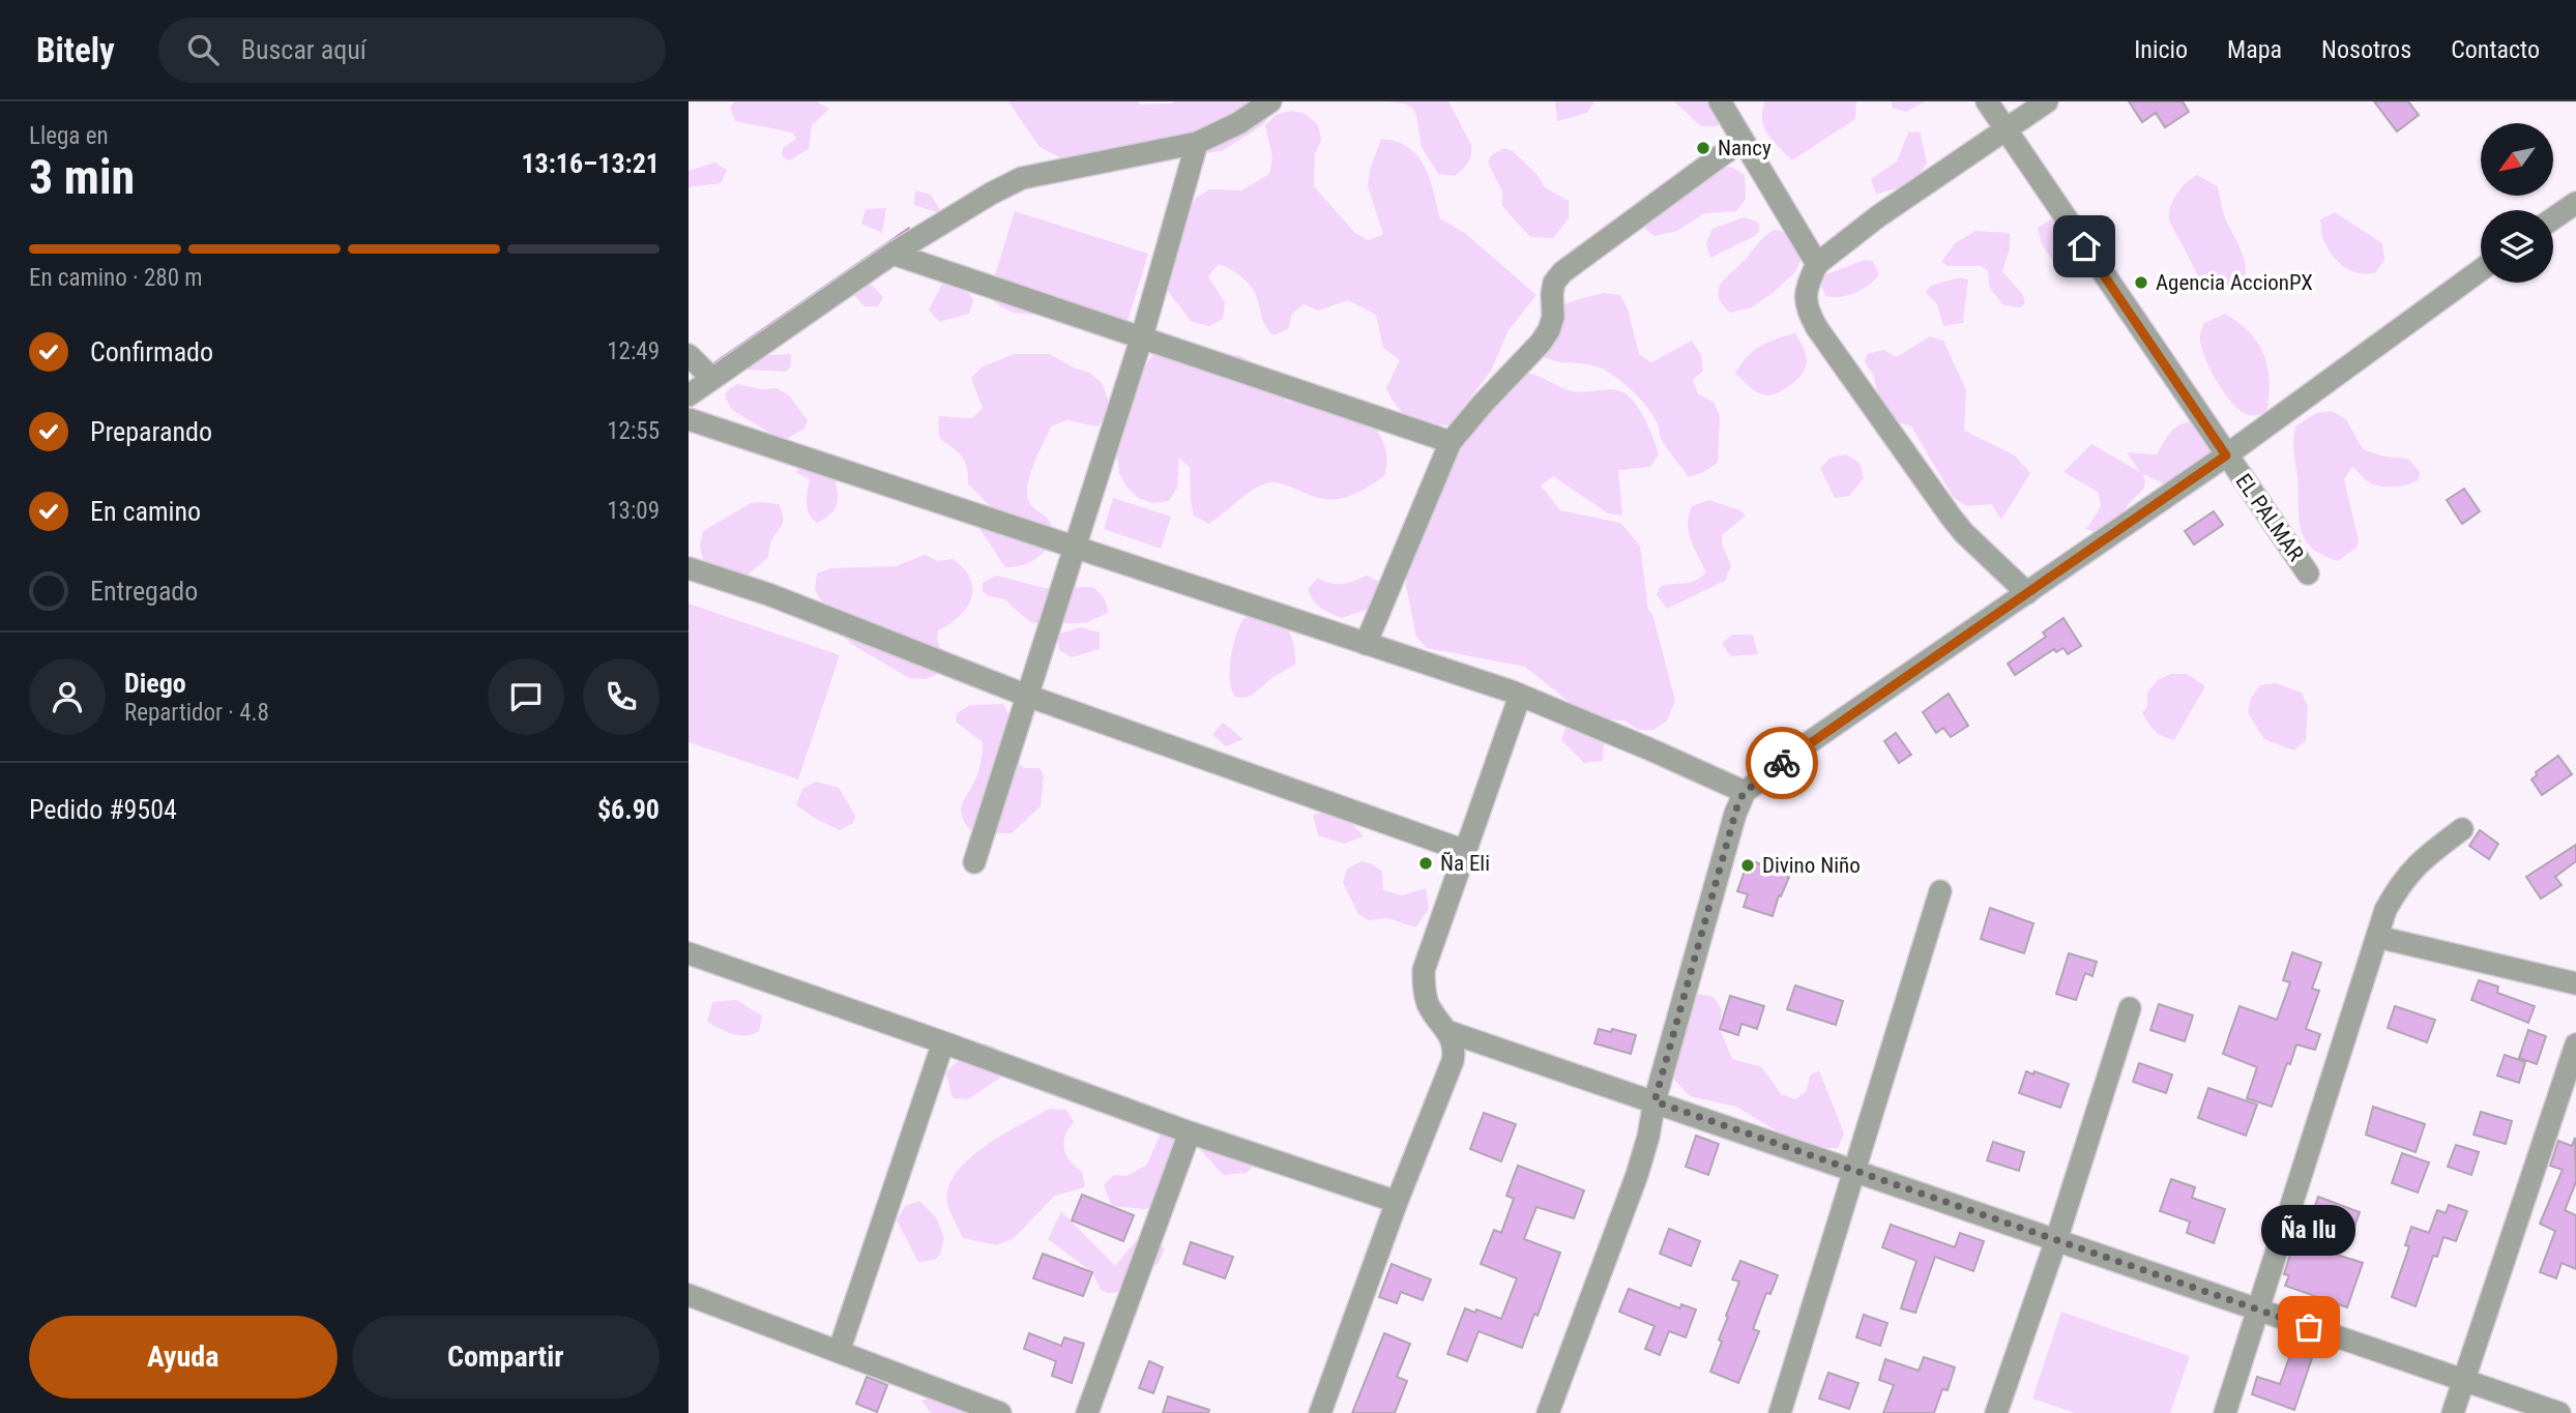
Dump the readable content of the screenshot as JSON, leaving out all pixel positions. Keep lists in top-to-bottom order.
{
  "streets": {
    "street": ["EL PALMAR"]
  },
  "places": [
    "Nancy",
    "Agencia AccionPX",
    "Ña Eli",
    "Divino Niño",
    "Ña Ilu"
  ],
  "north": "bottom left",
  "page": {
    "header": "Bitely",
    "search": "Buscar aquí",
    "nav": [
      "Inicio",
      "Mapa",
      "Nosotros",
      "Contacto"
    ],
    "heading": ["3 min", "Llega en", "13:16–13:21"],
    "panel": [
      "Diego",
      "Repartidor · 4.8",
      "Pedido #9504",
      "$6.90"
    ],
    "bar": "En camino · 280 m",
    "list": [
      ["Confirmado", "12:49"],
      ["Preparando", "12:55"],
      ["En camino", "13:09"],
      "Entregado"
    ],
    "bubble": "Ña Ilu",
    "buttons": ["Ayuda", "Compartir"]
  }
}
